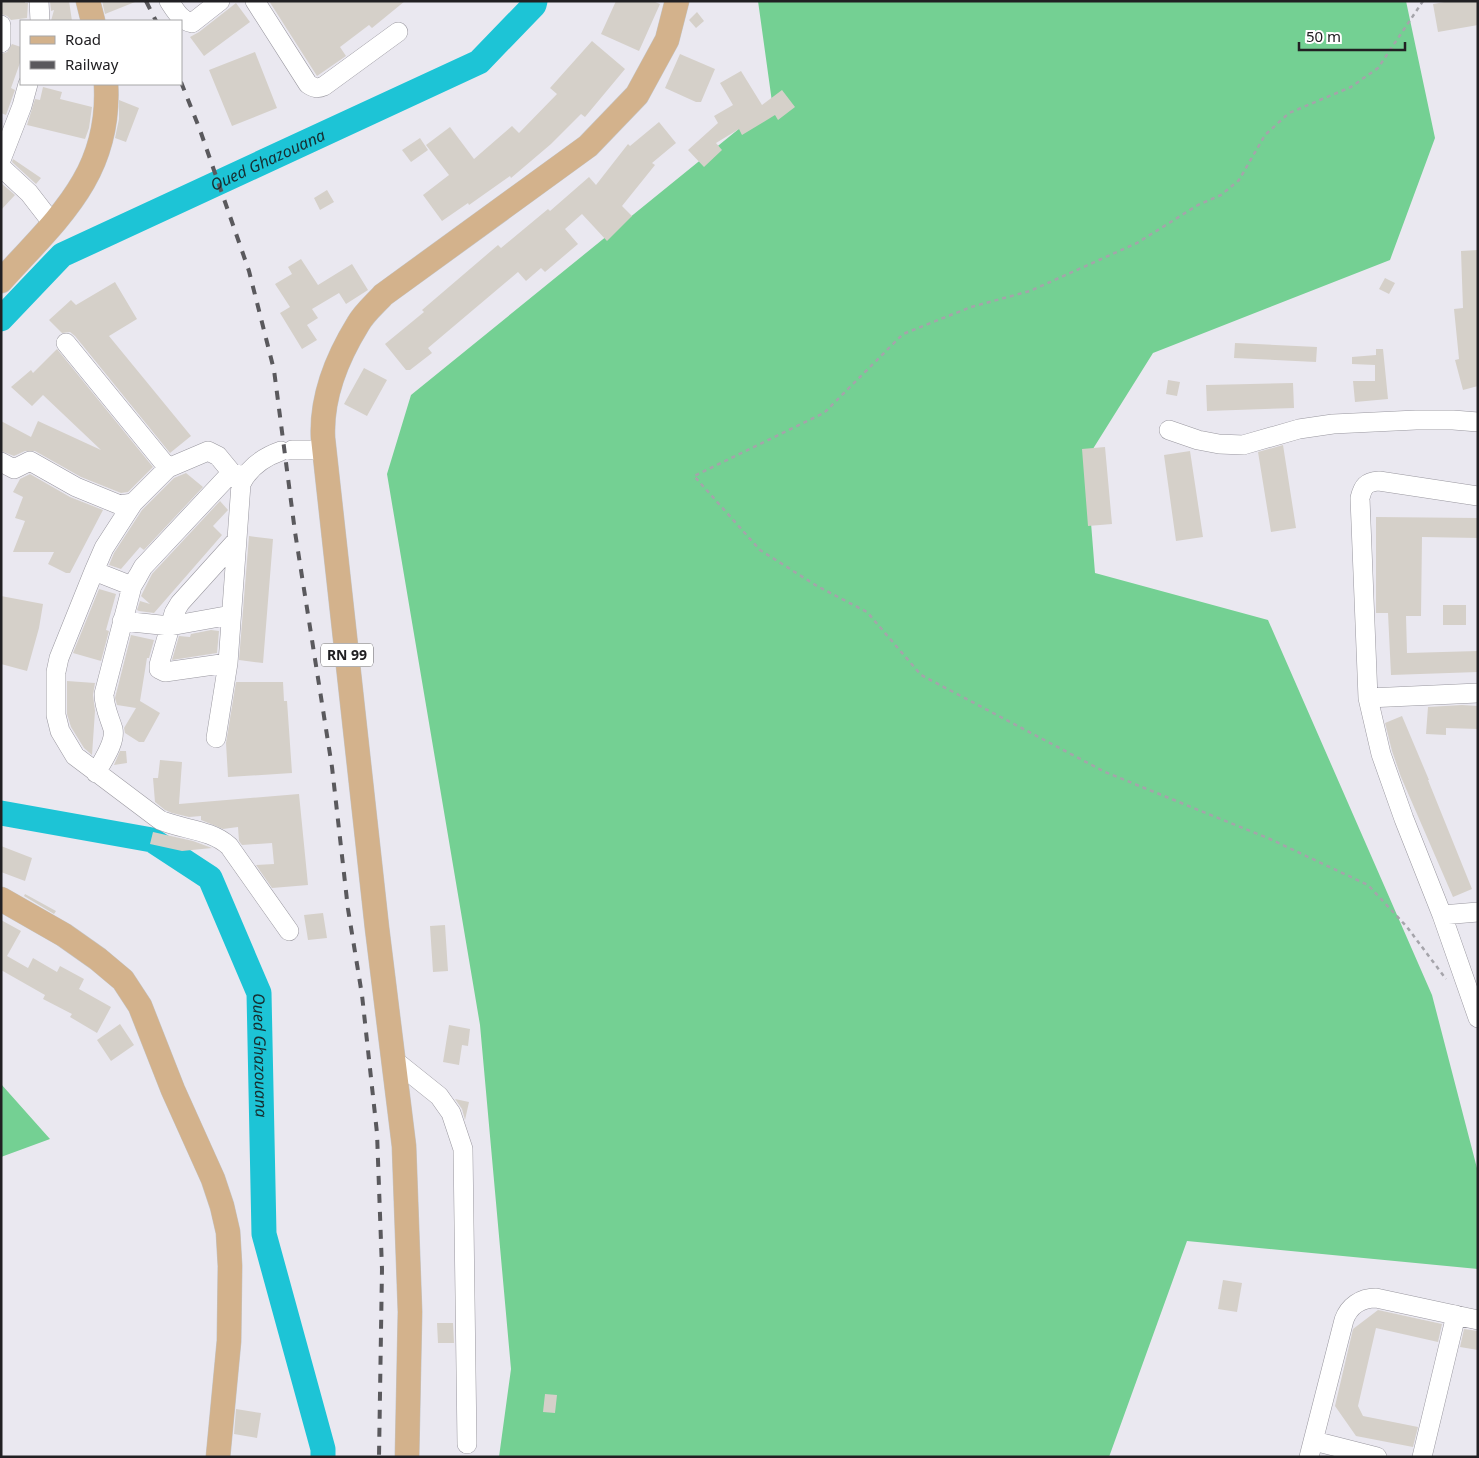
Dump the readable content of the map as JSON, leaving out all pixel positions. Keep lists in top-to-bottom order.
{
  "streets": {
    "main road": ["RN 99"]
  },
  "water": ["Oued Ghazouana"],
  "legend": ["Road", "Railway"],
  "scale_bar": "50 m"
}
